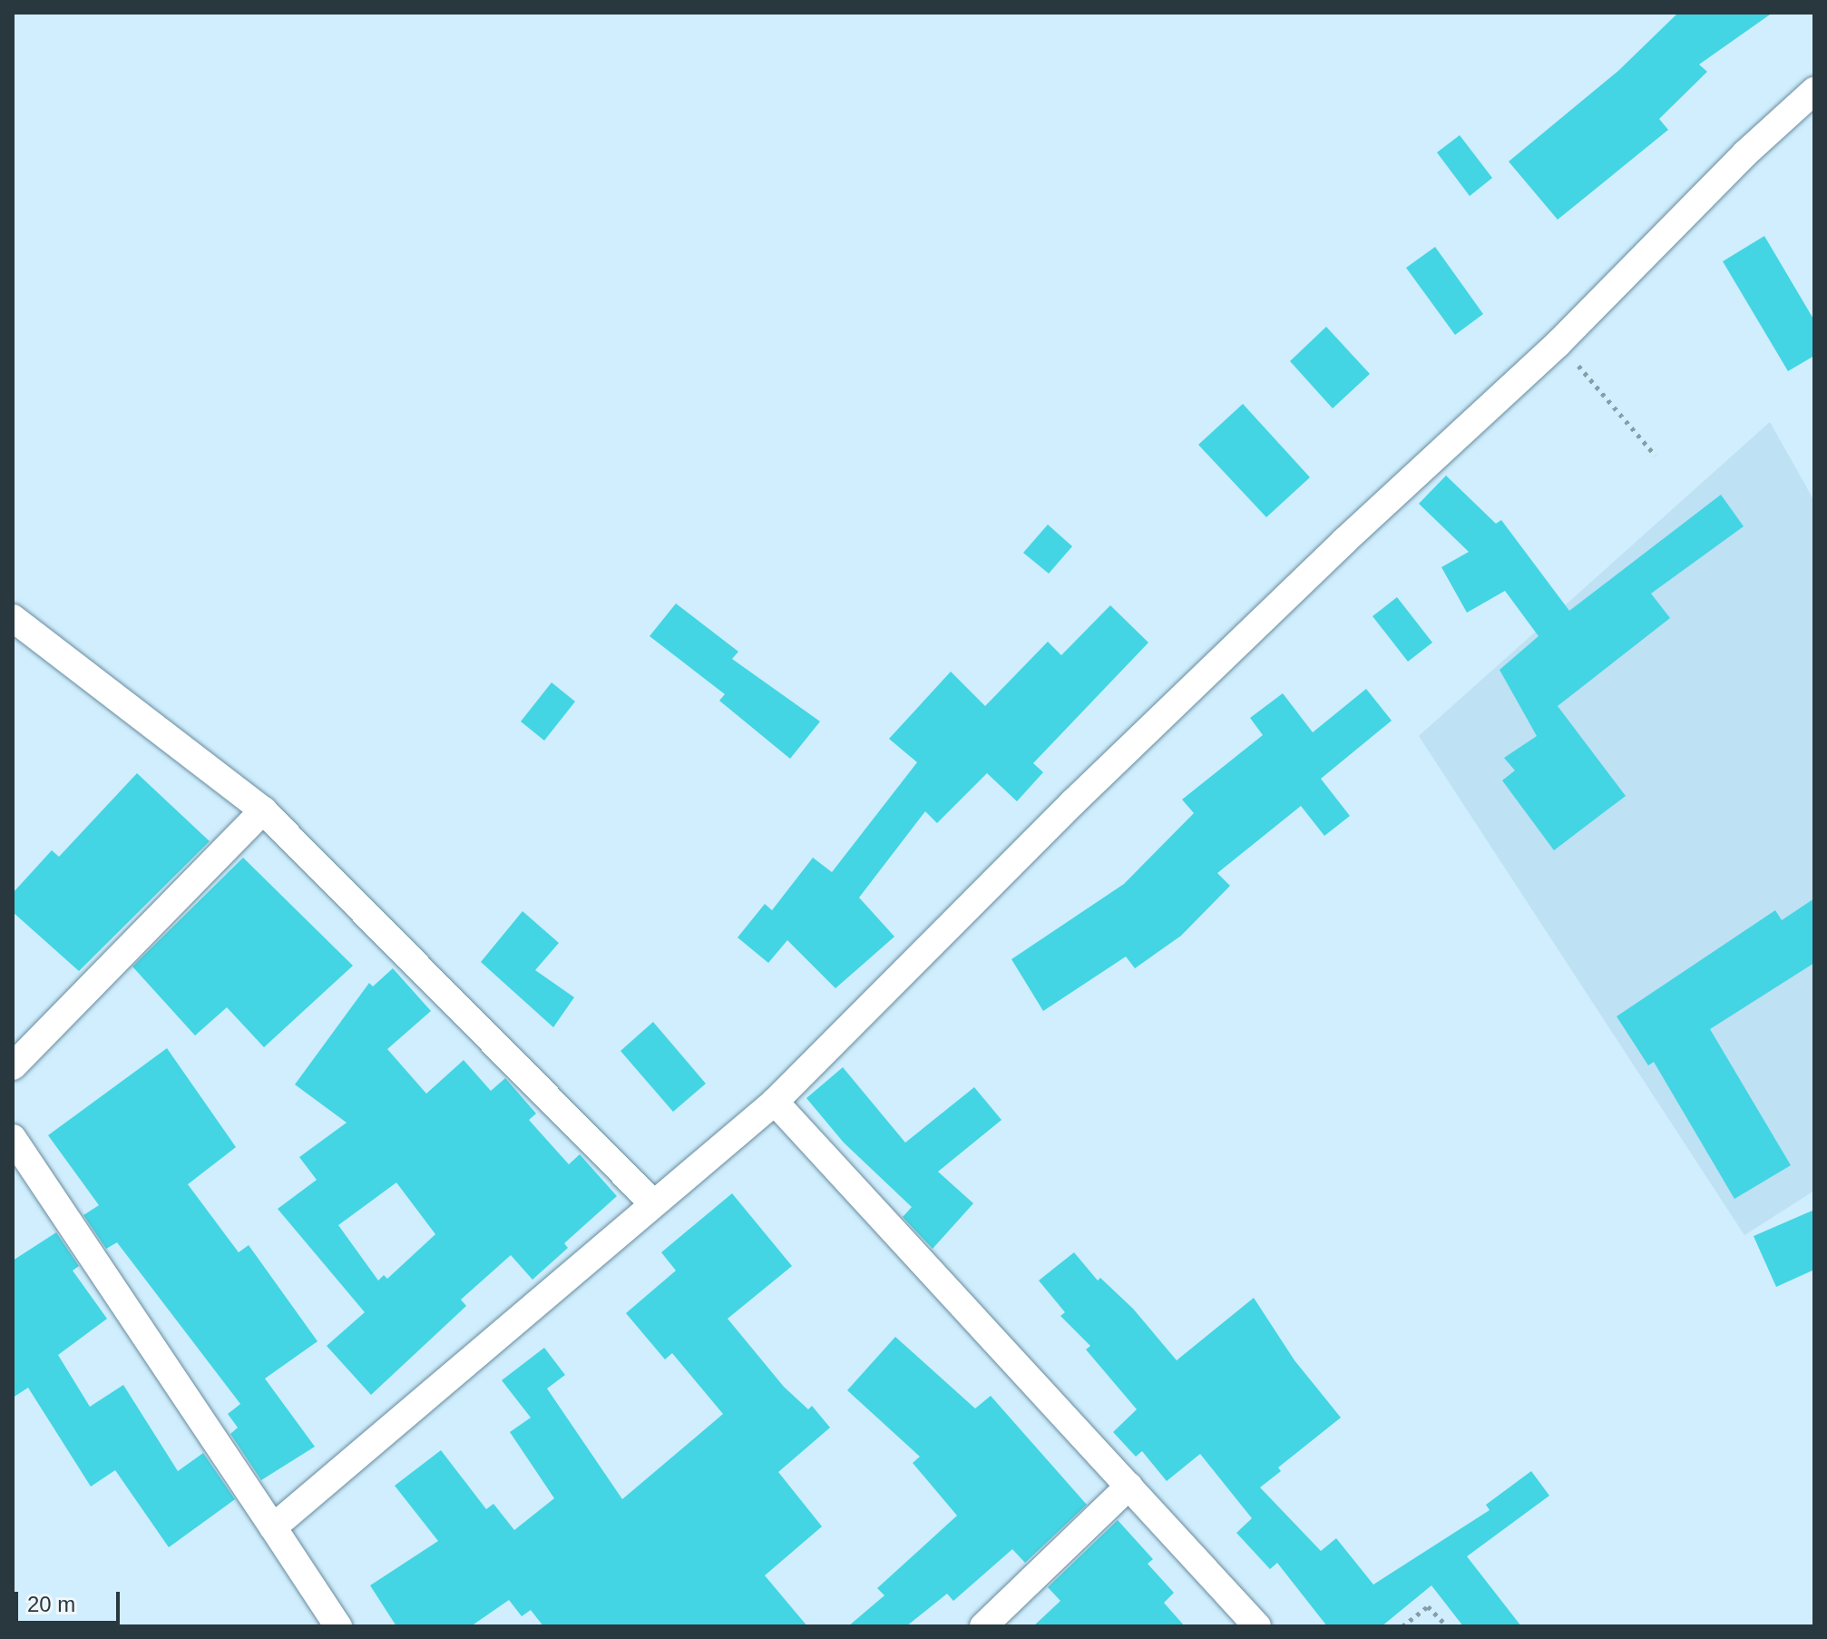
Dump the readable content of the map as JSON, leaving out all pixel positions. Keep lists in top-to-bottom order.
{
  "scale_bar": "20 m"
}
